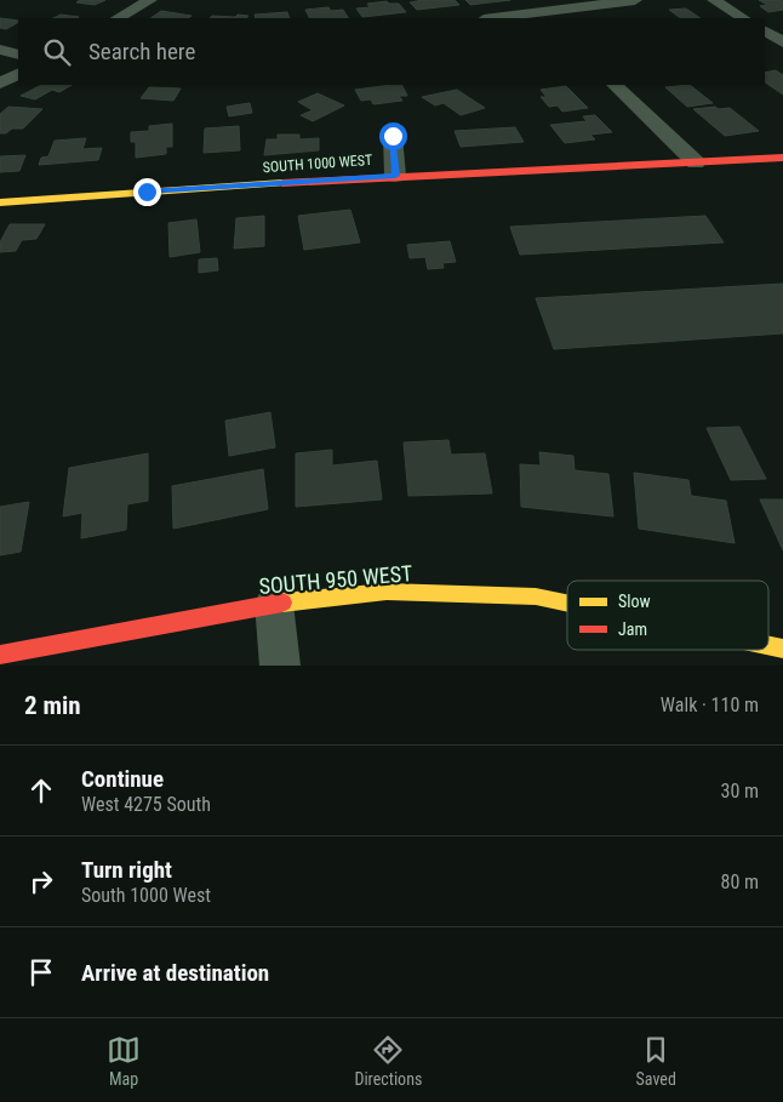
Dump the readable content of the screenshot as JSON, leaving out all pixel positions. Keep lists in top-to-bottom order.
{
  "streets": {
    "street": ["SOUTH 1000 WEST", "SOUTH 950 WEST"]
  },
  "legend": ["Slow", "Jam"],
  "page": {
    "search": "Search here",
    "heading": ["2 min", "Walk · 110 m"],
    "list": [
      ["Continue", "West 4275 South", "30 m"],
      ["Turn right", "South 1000 West", "80 m"],
      "Arrive at destination"
    ],
    "nav": ["Map", "Directions", "Saved"]
  }
}
